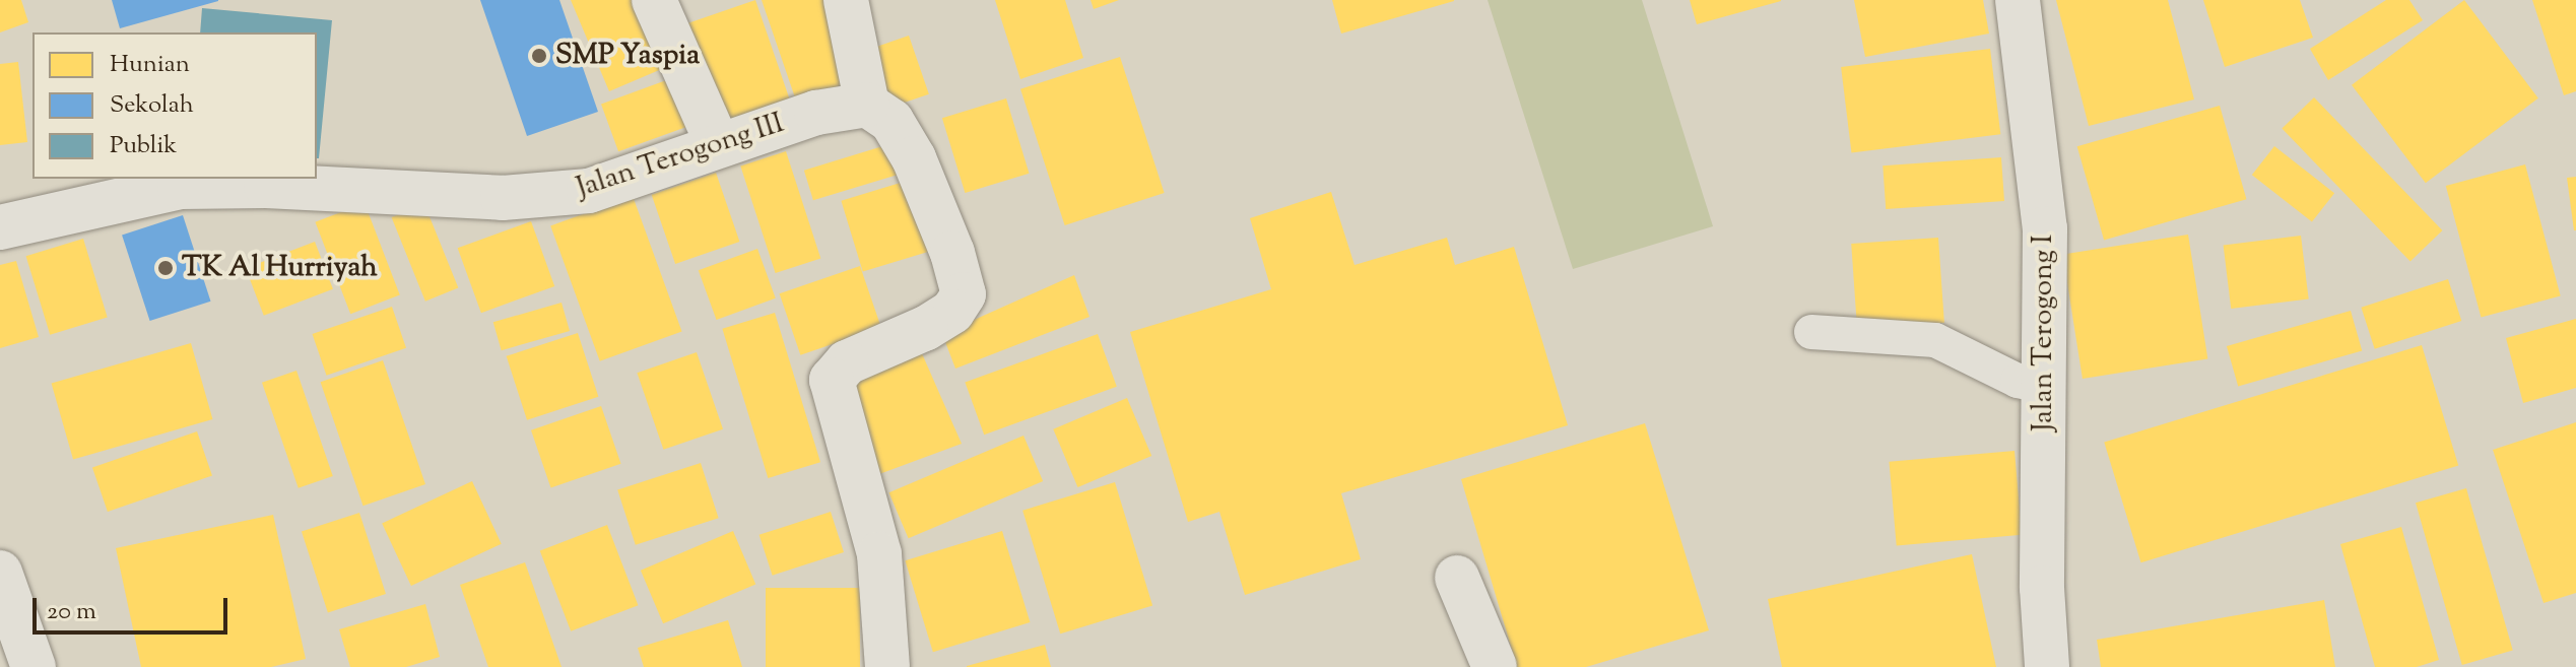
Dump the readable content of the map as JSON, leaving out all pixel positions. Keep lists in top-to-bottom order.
{
  "streets": {
    "street": ["Jalan Terogong III", "Jalan Terogong I"]
  },
  "places": ["SMP Yaspia", "TK Al Hurriyah"],
  "legend": ["Hunian", "Sekolah", "Publik"],
  "scale_bar": "20 m"
}
